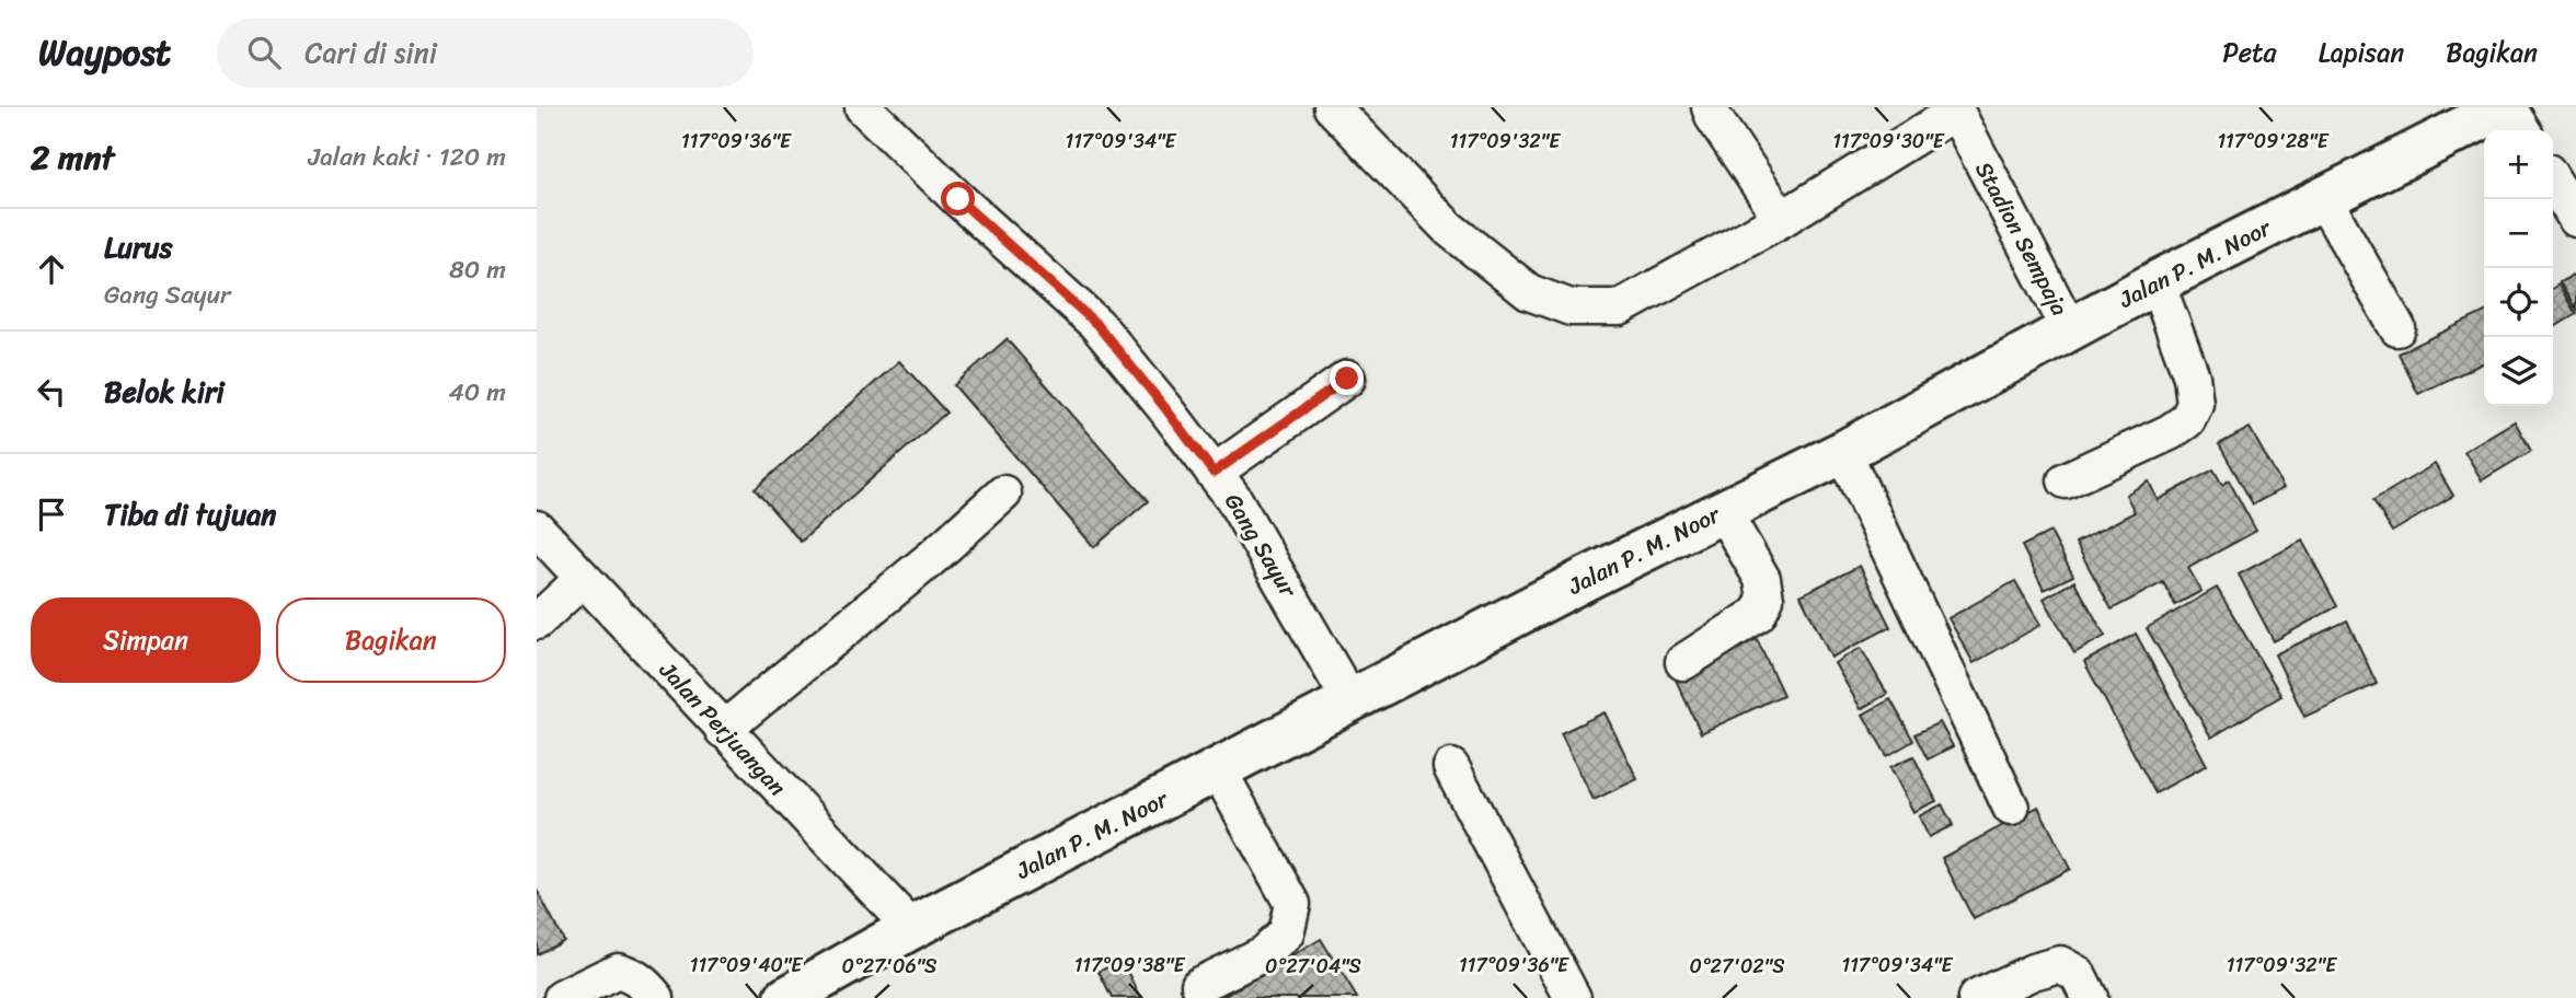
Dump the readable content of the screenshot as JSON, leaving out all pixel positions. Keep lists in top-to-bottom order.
{
  "streets": {
    "highway": ["Jalan P. M. Noor"],
    "street": ["Stadion Sempaja", "Gang Sayur", "Jalan Perjuangan"]
  },
  "crossings": [
    ["Stadion Sempaja", "Jalan P. M. Noor"],
    ["Jalan P. M. Noor", "Gang Sayur"],
    ["Jalan P. M. Noor", "Jalan Perjuangan"]
  ],
  "page": {
    "header": "Waypost",
    "search": "Cari di sini",
    "nav": ["Peta", "Lapisan", "Bagikan"],
    "heading": ["2 mnt", "Jalan kaki · 120 m"],
    "map_buttons": ["+", "−"],
    "list": [
      ["Lurus", "Gang Sayur", "80 m"],
      ["Belok kiri", "40 m"],
      "Tiba di tujuan"
    ],
    "buttons": ["Simpan", "Bagikan"]
  },
  "coordinates": [
    "117°09'36\"E",
    "117°09'34\"E",
    "117°09'32\"E",
    "117°09'30\"E",
    "117°09'28\"E",
    "117°09'40\"E",
    "117°09'38\"E",
    "0°27'06\"S",
    "0°27'04\"S",
    "0°27'02\"S"
  ]
}
